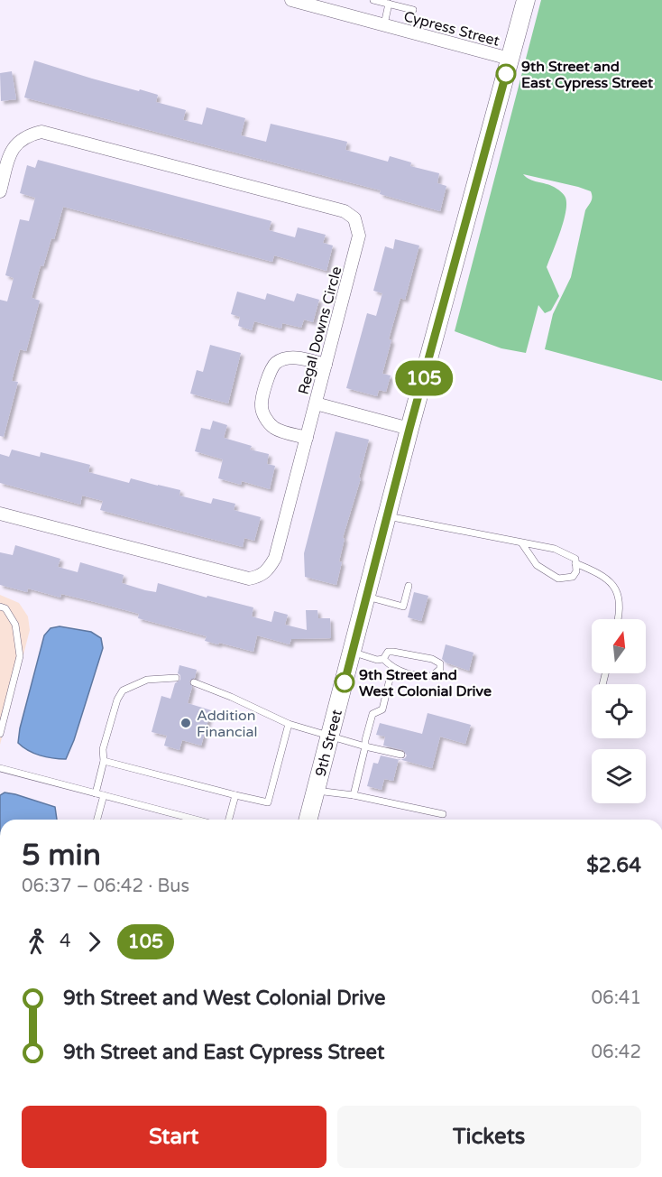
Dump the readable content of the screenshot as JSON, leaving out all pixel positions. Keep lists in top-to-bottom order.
{
  "streets": {
    "street": ["Cypress Street", "Regal Downs Circle", "9th Street"]
  },
  "crossings": [
    ["Cypress Street", "9th Street"]
  ],
  "places": ["9th Street and East Cypress Street", "9th Street and West Colonial Drive", "Addition Financial"],
  "lines": ["bus line 105"],
  "north": "top",
  "page": {
    "on_map": "105",
    "heading": ["5 min", "06:37 – 06:42 · Bus", "$2.64"],
    "legs": ["4", "105"],
    "list": [
      {
        "name": "9th Street and West Colonial Drive",
        "value": "06:41"
      },
      {
        "name": "9th Street and East Cypress Street",
        "value": "06:42"
      }
    ],
    "buttons": ["Start", "Tickets"]
  }
}
